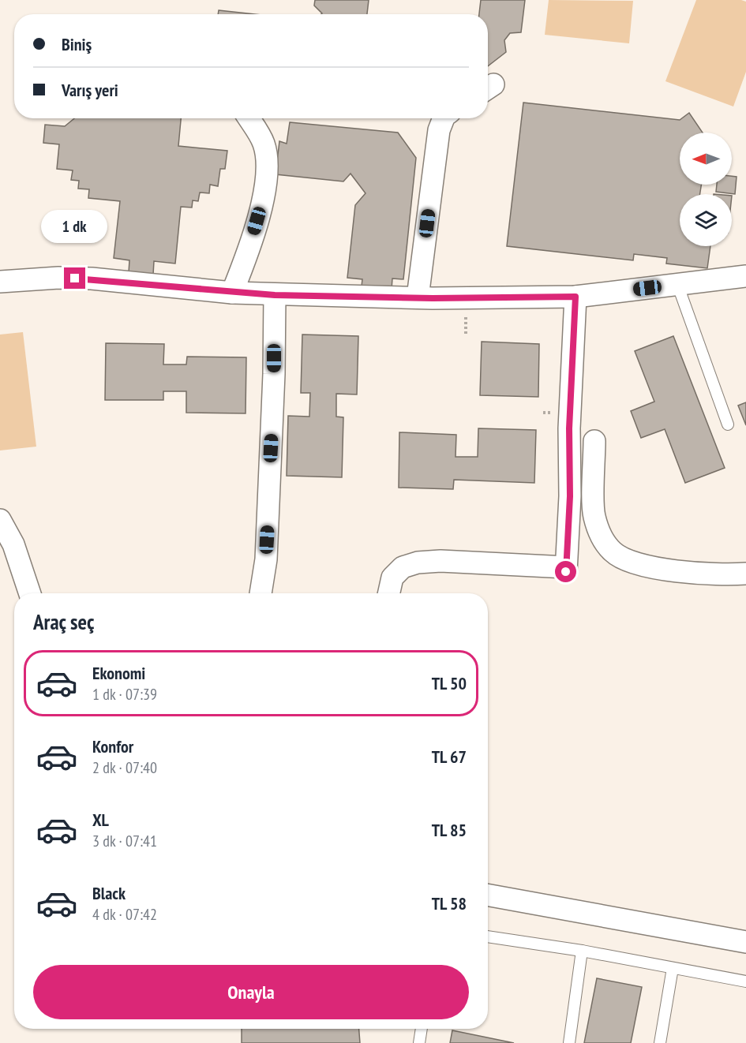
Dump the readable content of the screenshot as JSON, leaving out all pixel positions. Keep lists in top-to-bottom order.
{
  "north": "left",
  "page": {
    "banner": ["Biniş", "Varış yeri"],
    "bubble": "1 dk",
    "heading": "Araç seç",
    "list": [
      {
        "name": "Ekonomi",
        "note": "1 dk · 07:39",
        "value": "TL 50"
      },
      {
        "name": "Konfor",
        "note": "2 dk · 07:40",
        "value": "TL 67"
      },
      {
        "name": "XL",
        "note": "3 dk · 07:41",
        "value": "TL 85"
      },
      {
        "name": "Black",
        "note": "4 dk · 07:42",
        "value": "TL 58"
      }
    ],
    "buttons": "Onayla"
  }
}
